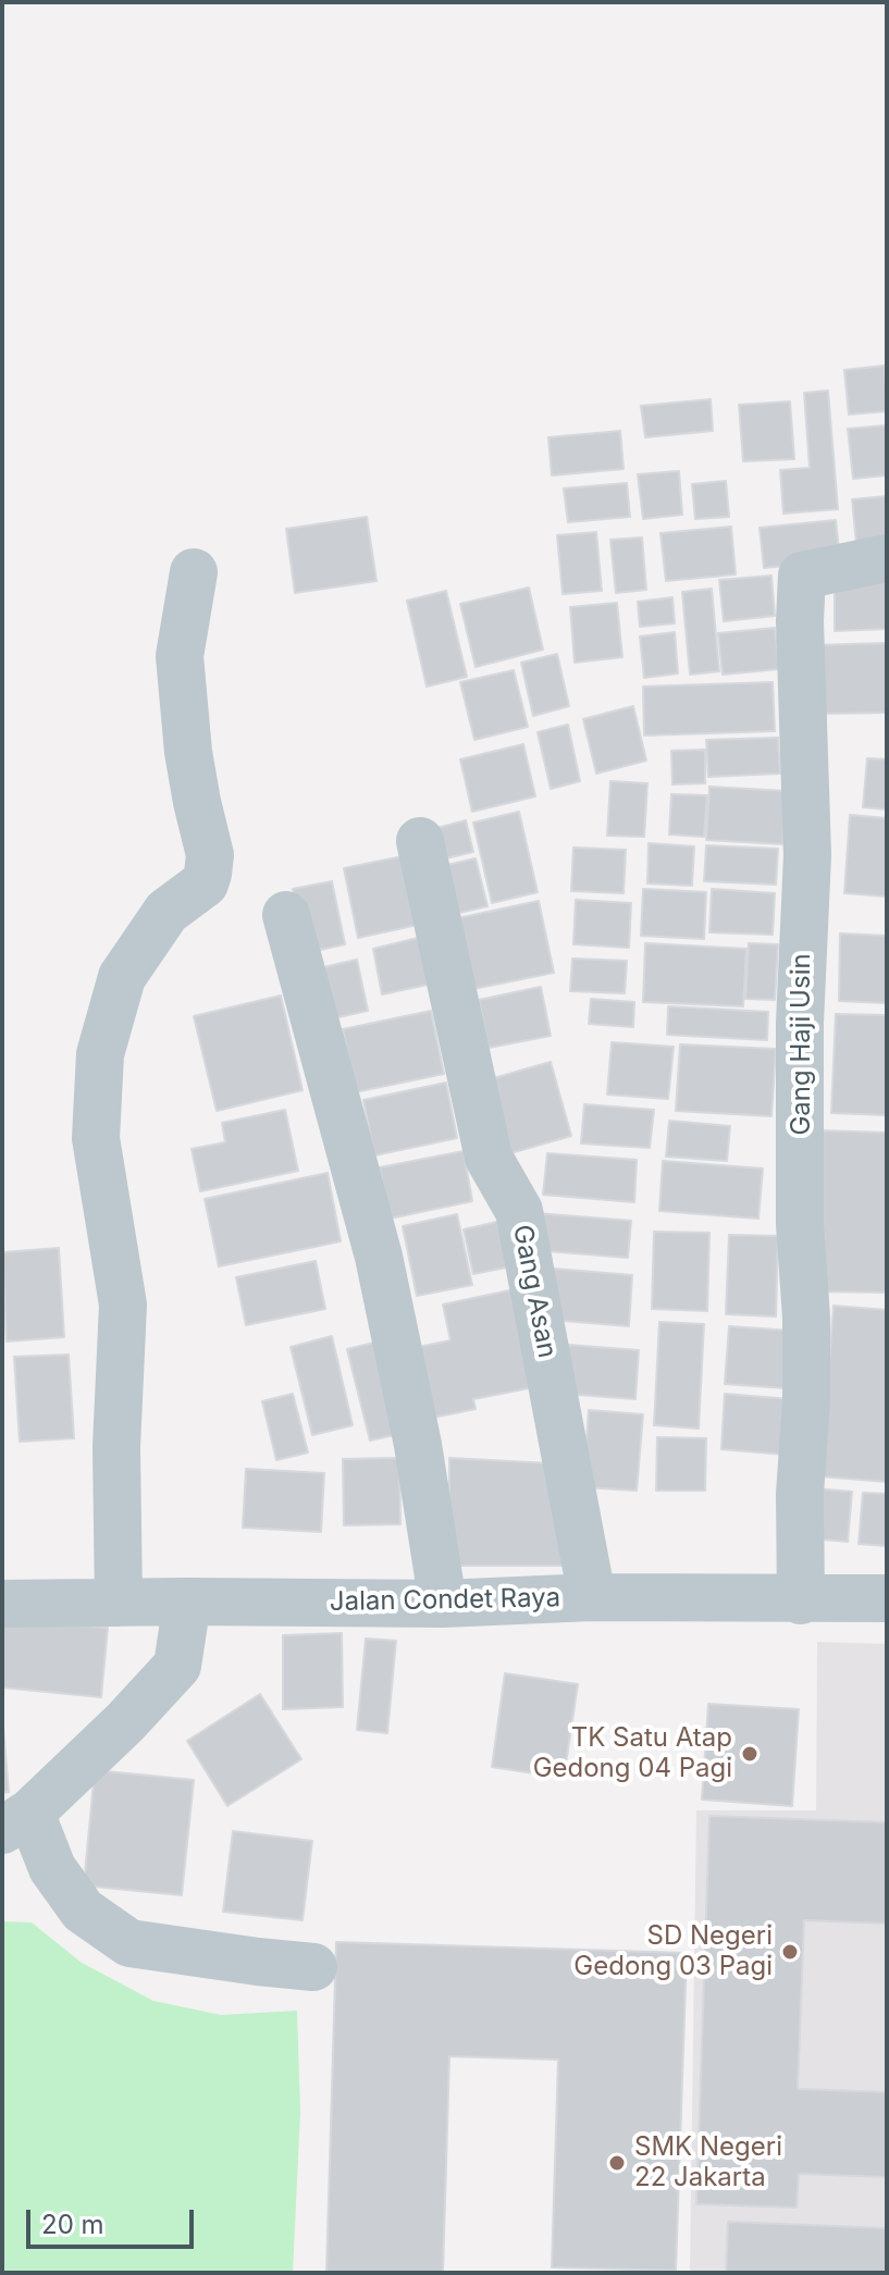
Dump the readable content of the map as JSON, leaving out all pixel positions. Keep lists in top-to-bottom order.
{
  "streets": {
    "street": ["Gang Haji Usin", "Gang Asan", "Jalan Condet Raya"]
  },
  "crossings": [
    ["Gang Haji Usin", "Jalan Condet Raya"],
    ["Gang Asan", "Jalan Condet Raya"]
  ],
  "places": ["TK Satu Atap Gedong 04 Pagi", "SD Negeri Gedong 03 Pagi", "SMK Negeri 22 Jakarta"],
  "scale_bar": "20 m"
}
